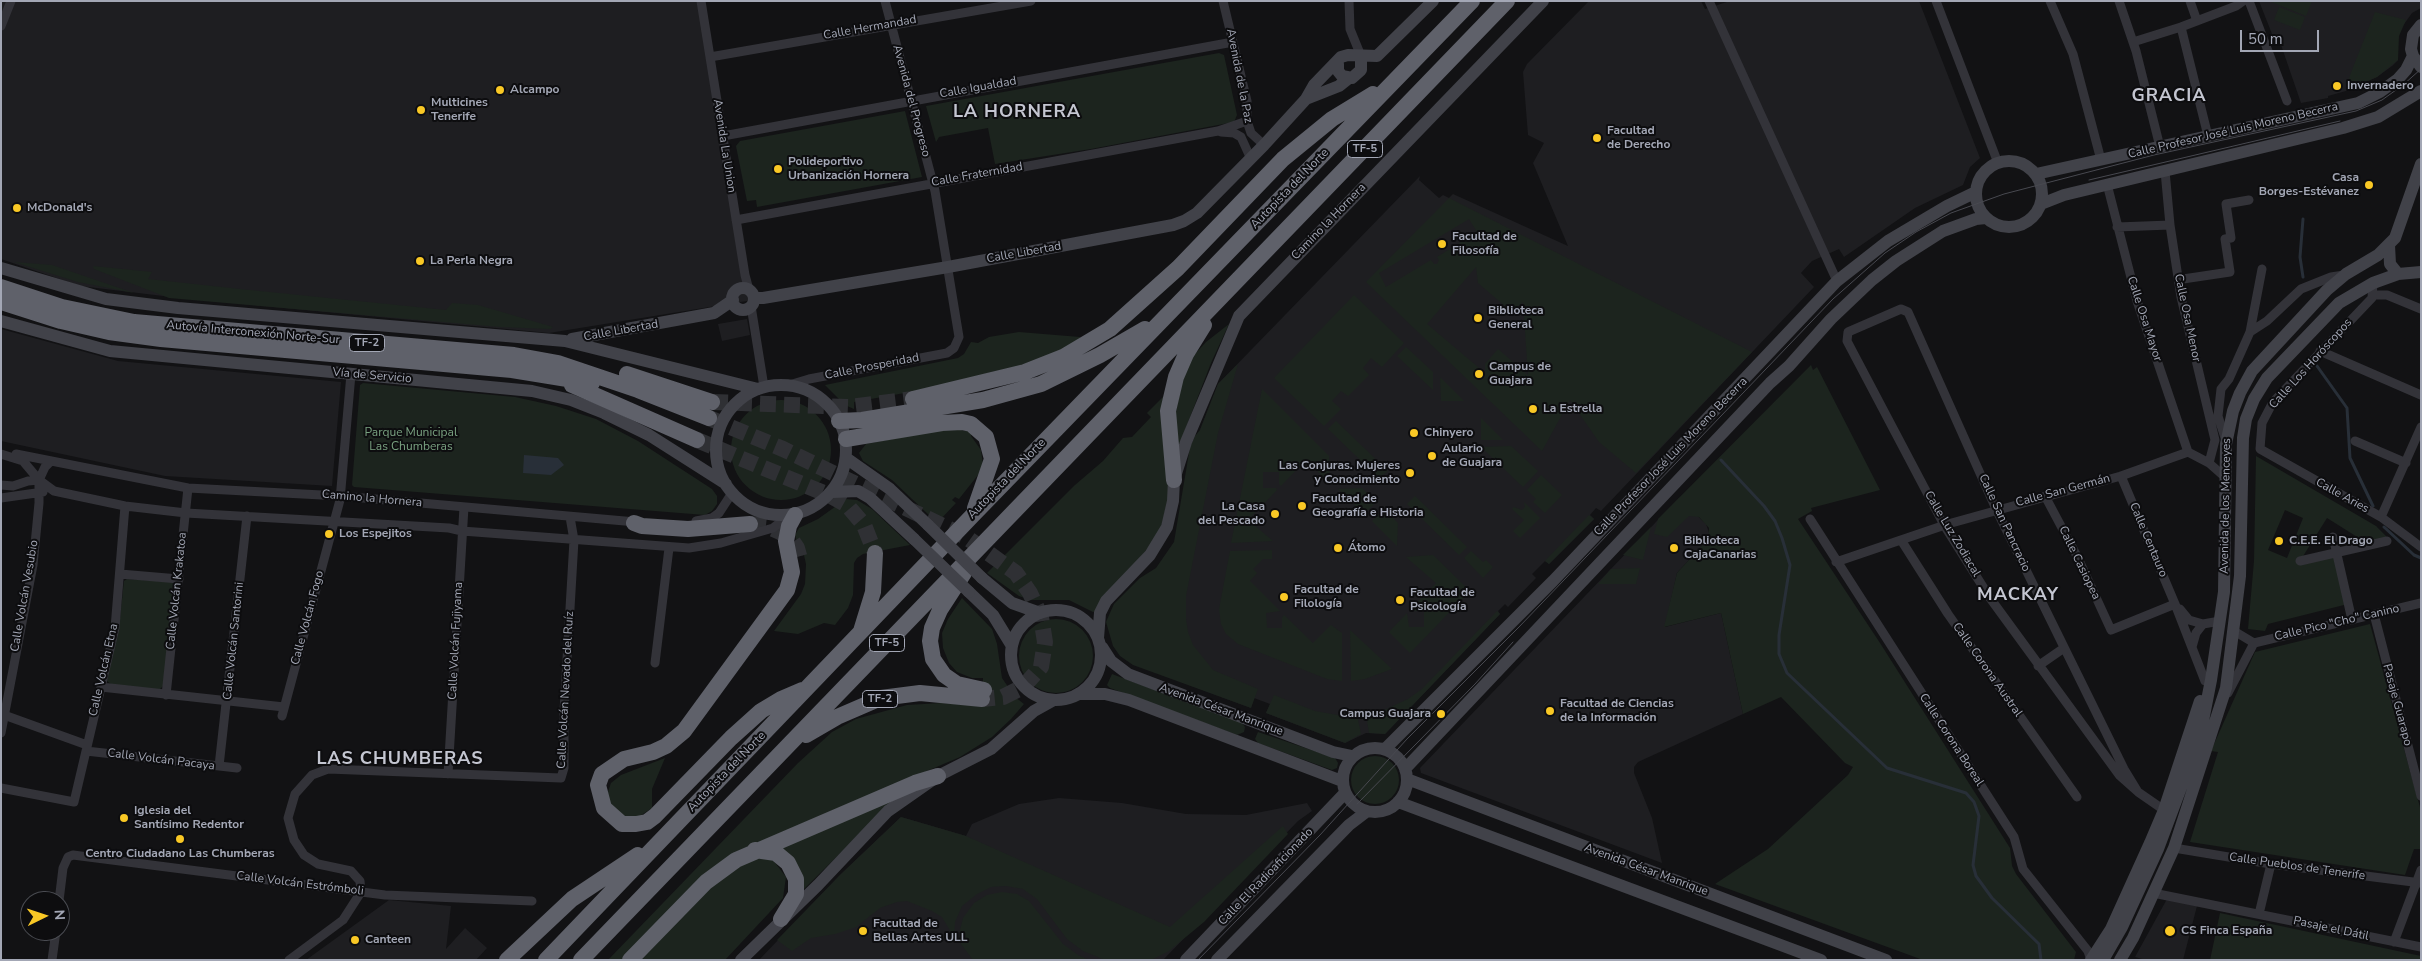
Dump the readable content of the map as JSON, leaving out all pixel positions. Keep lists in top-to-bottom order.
{
  "streets": {
    "highway": [
      "TF-5",
      "Autopista del Norte",
      "Autovía Interconexión Norte-Sur",
      "TF-2"
    ],
    "street": [
      "Calle Hermandad",
      "Avenida de la Paz",
      "Calle Igualdad",
      "Avenida del Progreso",
      "Calle Profesor José Luis Moreno Becerra",
      "Avenida La Union",
      "Calle Fraternidad",
      "Camino la Hornera",
      "Calle Libertad",
      "Calle Osa Menor",
      "Calle Osa Mayor",
      "Calle Los Horóscopos",
      "Calle Prosperidad",
      "Vía de Servicio",
      "Calle San Germán",
      "Calle Aries",
      "Avenida de los Menceyes",
      "Calle San Pancracio",
      "Calle Luz Zodiacal",
      "Calle Centauro",
      "Calle Casiopea",
      "Calle Volcán Krakatoa",
      "Calle Volcán Vesubio",
      "Calle Volcán Fogo",
      "Calle Pico \"Cho\" Canino",
      "Calle Volcán Santorini",
      "Calle Volcán Fujiyama",
      "Calle Volcán Etna",
      "Calle Corona Austral",
      "Calle Volcán Nevado del Ruíz",
      "Pasaje Guarapo",
      "Avenida César Manrique",
      "Calle Corona Boreal",
      "Calle Volcán Pacaya",
      "Calle Pueblos de Tenerife",
      "Calle El Radioaficionado",
      "Calle Volcán Estrómboli",
      "Pasaje el Dátil"
    ]
  },
  "crossings": [
    ["Calle Hermandad", "Avenida del Progreso"],
    ["Calle Hermandad", "Avenida La Union"],
    ["Avenida de la Paz", "Calle Igualdad"],
    ["Avenida de la Paz", "Calle Fraternidad"],
    ["Avenida de la Paz", "Calle Libertad"],
    ["Calle Igualdad", "Avenida del Progreso"],
    ["Calle Igualdad", "Avenida La Union"],
    ["Avenida del Progreso", "Calle Fraternidad"],
    ["Avenida del Progreso", "Calle Libertad"],
    ["Avenida del Progreso", "Calle Prosperidad"],
    ["Calle Profesor José Luis Moreno Becerra", "Calle Osa Menor"],
    ["Calle Profesor José Luis Moreno Becerra", "Calle Osa Mayor"],
    ["Calle Profesor José Luis Moreno Becerra", "Avenida César Manrique"],
    ["Calle Profesor José Luis Moreno Becerra", "Calle El Radioaficionado"],
    ["Avenida La Union", "Calle Fraternidad"],
    ["Avenida La Union", "Camino la Hornera"],
    ["Avenida La Union", "Calle Libertad"],
    ["Avenida La Union", "Calle Prosperidad"],
    ["Avenida La Union", "Vía de Servicio"],
    ["Calle Fraternidad", "Calle Libertad"],
    ["Autopista del Norte", "TF-2"],
    ["Camino la Hornera", "Calle Prosperidad"],
    ["Camino la Hornera", "Vía de Servicio"],
    ["Camino la Hornera", "Calle Volcán Krakatoa"],
    ["Camino la Hornera", "Calle Volcán Vesubio"],
    ["Camino la Hornera", "Calle Volcán Fogo"],
    ["Camino la Hornera", "Calle Volcán Santorini"],
    ["Camino la Hornera", "Calle Volcán Fujiyama"],
    ["Camino la Hornera", "Calle Volcán Etna"],
    ["Camino la Hornera", "Calle Volcán Nevado del Ruíz"],
    ["Camino la Hornera", "Avenida César Manrique"],
    ["Calle Osa Mayor", "Calle San Germán"],
    ["Calle Los Horóscopos", "Calle Aries"],
    ["Calle Los Horóscopos", "Avenida de los Menceyes"],
    ["Calle Prosperidad", "Vía de Servicio"],
    ["Vía de Servicio", "Calle Volcán Fogo"],
    ["Calle San Germán", "Calle San Pancracio"],
    ["Calle San Germán", "Calle Luz Zodiacal"],
    ["Calle San Germán", "Calle Centauro"],
    ["Calle San Germán", "Calle Casiopea"],
    ["Calle San Germán", "Calle Corona Austral"],
    ["Calle San Germán", "Calle Corona Boreal"],
    ["Calle San Pancracio", "Calle Luz Zodiacal"],
    ["Calle Centauro", "Calle Casiopea"],
    ["Calle Volcán Vesubio", "Calle Volcán Pacaya"],
    ["Calle Volcán Fogo", "Calle Volcán Santorini"],
    ["Calle Pico \"Cho\" Canino", "Pasaje Guarapo"],
    ["Calle Volcán Santorini", "Calle Volcán Pacaya"],
    ["Calle Volcán Fujiyama", "Calle Volcán Nevado del Ruíz"],
    ["Calle Volcán Etna", "Calle Volcán Pacaya"],
    ["Calle Volcán Nevado del Ruíz", "Calle Volcán Estrómboli"],
    ["Avenida César Manrique", "Calle El Radioaficionado"]
  ],
  "districts": [
    "GRACIA",
    "LA HORNERA",
    "MACKAY",
    "LAS CHUMBERAS"
  ],
  "parks": ["Parque Municipal Las Chumberas"],
  "places": [
    "Invernadero",
    "Alcampo",
    "Multicines Tenerife",
    "Facultad de Derecho",
    "Polideportivo Urbanización Hornera",
    "Casa Borges-Estévanez",
    "McDonald's",
    "Facultad de Filosofía",
    "La Perla Negra",
    "Biblioteca General",
    "Campus de Guajara",
    "La Estrella",
    "Chinyero",
    "Aulario de Guajara",
    "Las Conjuras. Mujeres y Conocimiento",
    "Facultad de Geografía e Historia",
    "La Casa del Pescado",
    "Los Espejitos",
    "C.E.E. El Drago",
    "Átomo",
    "Biblioteca CajaCanarias",
    "Facultad de Filología",
    "Facultad de Psicología",
    "Facultad de Ciencias de la Información",
    "Campus Guajara",
    "Iglesia del Santísimo Redentor",
    "Centro Ciudadano Las Chumberas",
    "Facultad de Bellas Artes ULL",
    "CS Finca España",
    "Canteen"
  ],
  "scale_bar": "50 m",
  "north": "right"
}
